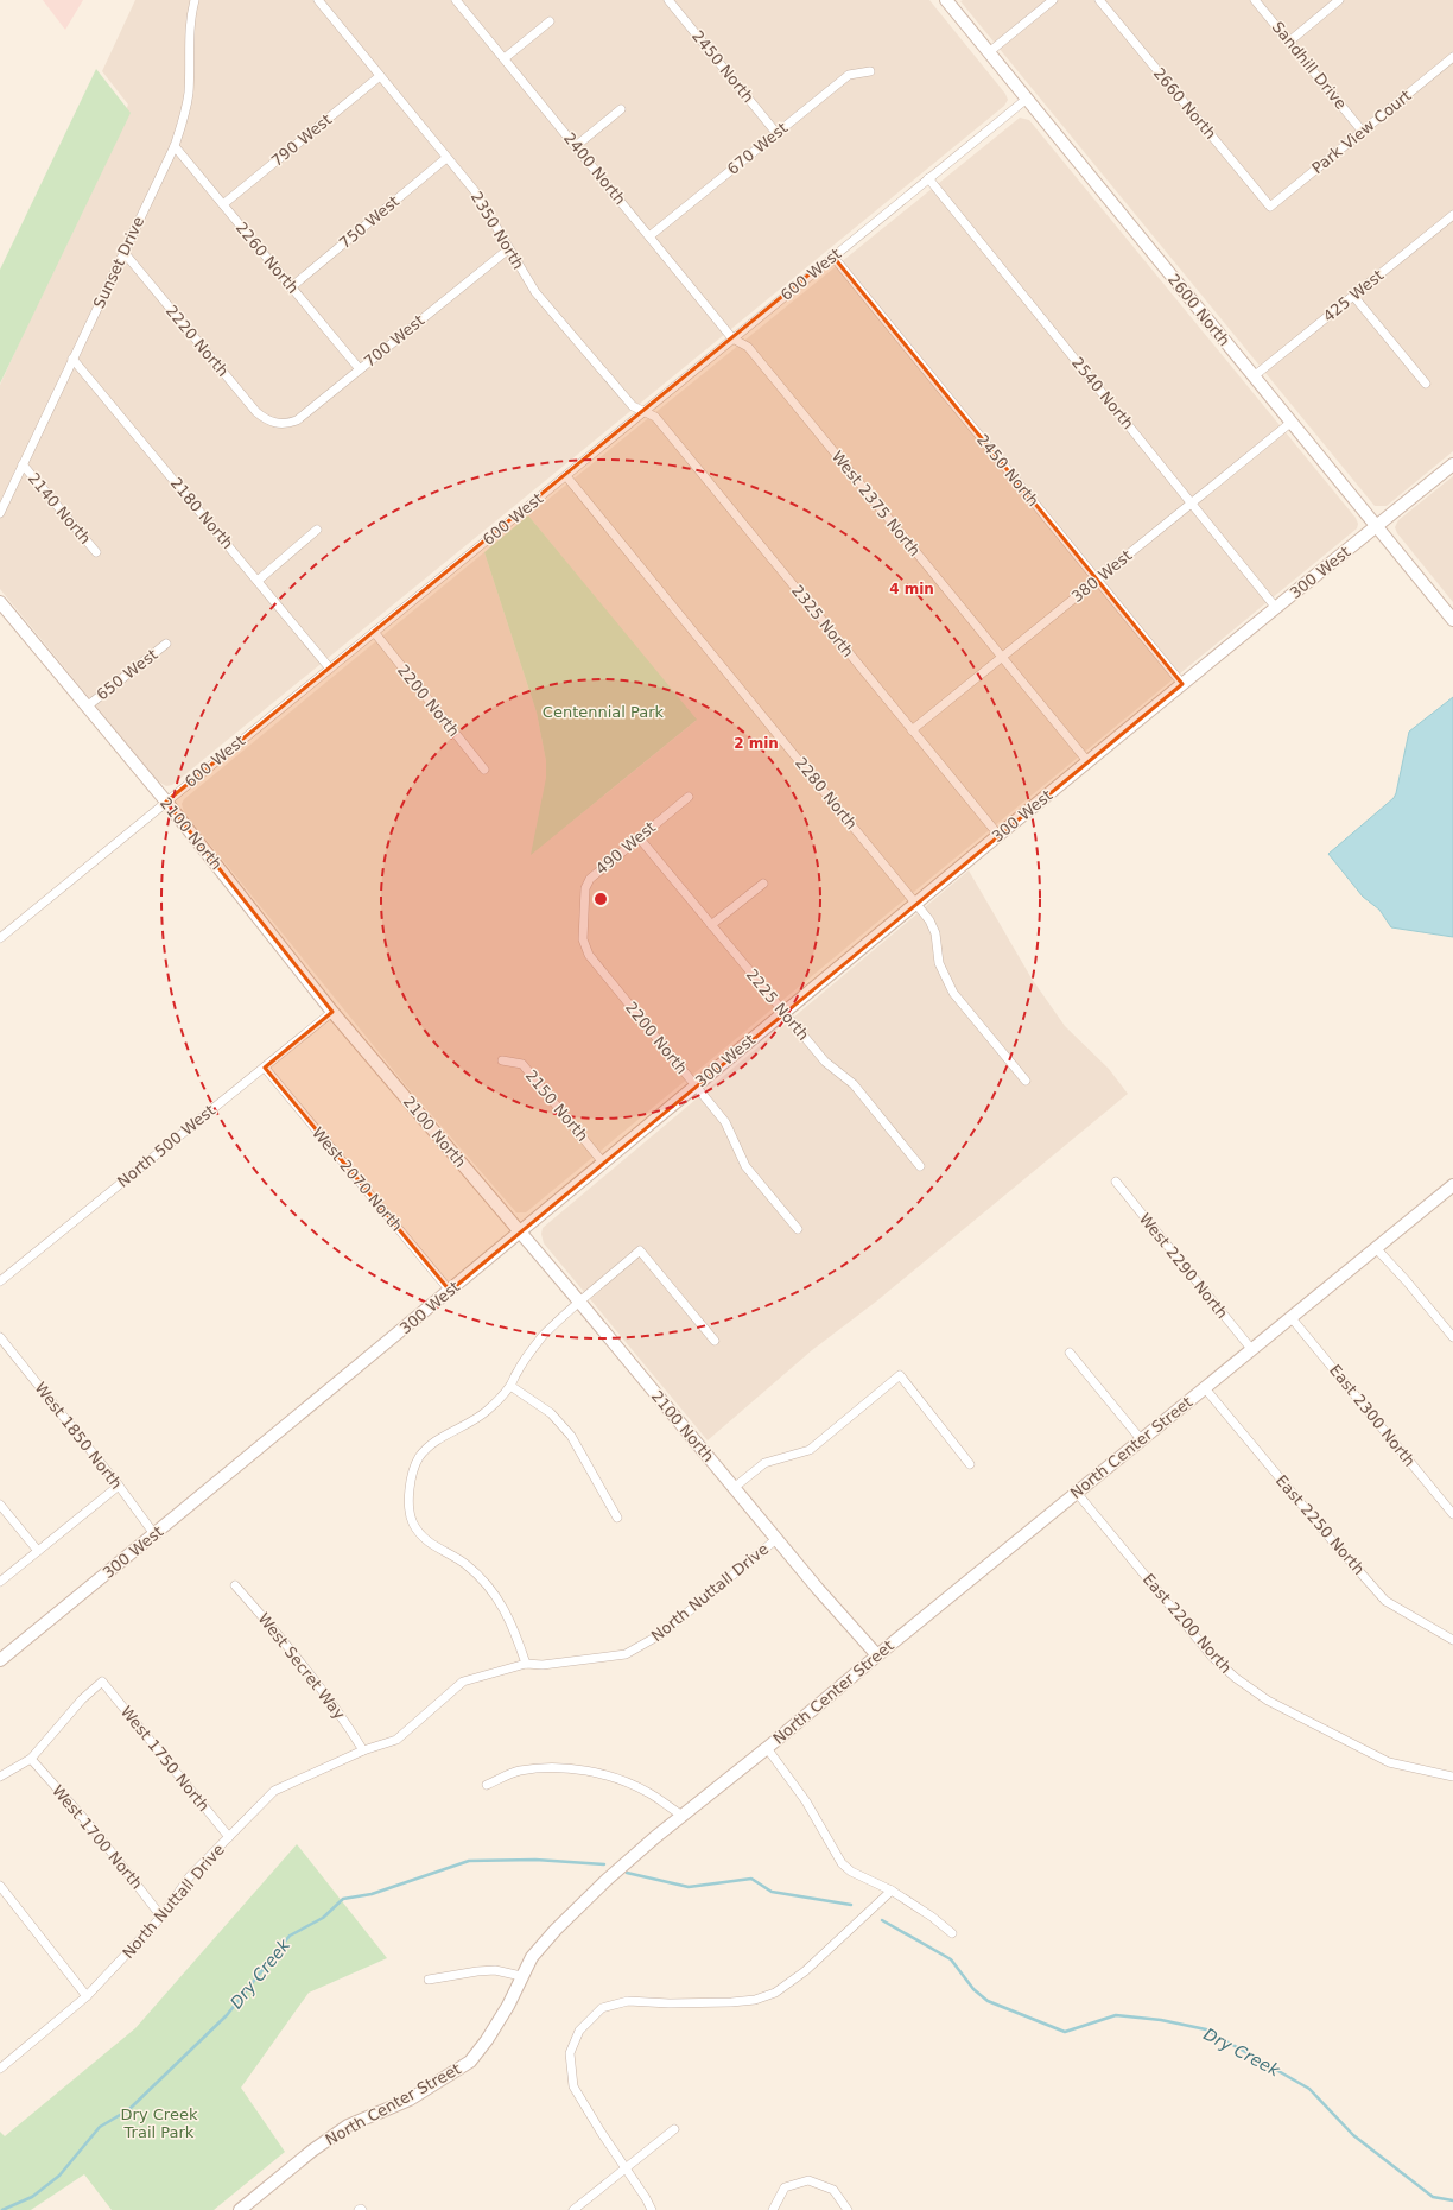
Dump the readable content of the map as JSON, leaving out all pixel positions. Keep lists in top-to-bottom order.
{
  "streets": {
    "street": [
      "Sandhill Drive",
      "2450 North",
      "2660 North",
      "Park View Court",
      "790 West",
      "670 West",
      "2400 North",
      "750 West",
      "2350 North",
      "2260 North",
      "Sunset Drive",
      "600 West",
      "425 West",
      "2600 North",
      "2220 North",
      "700 West",
      "2540 North",
      "West 2375 North",
      "2140 North",
      "2180 North",
      "300 West",
      "380 West",
      "2325 North",
      "650 West",
      "2200 North",
      "2280 North",
      "2100 North",
      "490 West",
      "2225 North",
      "2150 North",
      "North 500 West",
      "West 2070 North",
      "West 2290 North",
      "East 2300 North",
      "West 1850 North",
      "North Center Street",
      "East 2250 North",
      "North Nuttall Drive",
      "East 2200 North",
      "West Secret Way",
      "West 1750 North",
      "West 1700 North"
    ]
  },
  "crossings": [
    ["Sandhill Drive", "Park View Court"],
    ["2450 North", "670 West"],
    ["2450 North", "600 West"],
    ["2450 North", "300 West"],
    ["2450 North", "380 West"],
    ["2660 North", "Park View Court"],
    ["790 West", "2350 North"],
    ["790 West", "2260 North"],
    ["670 West", "2400 North"],
    ["2400 North", "600 West"],
    ["2400 North", "West 2375 North"],
    ["750 West", "2350 North"],
    ["750 West", "2260 North"],
    ["2350 North", "600 West"],
    ["2350 North", "700 West"],
    ["2350 North", "2325 North"],
    ["2260 North", "Sunset Drive"],
    ["2260 North", "700 West"],
    ["Sunset Drive", "2220 North"],
    ["Sunset Drive", "2140 North"],
    ["Sunset Drive", "2180 North"],
    ["600 West", "2600 North"],
    ["600 West", "2540 North"],
    ["600 West", "West 2375 North"],
    ["600 West", "2180 North"],
    ["600 West", "2325 North"],
    ["600 West", "2200 North"],
    ["600 West", "2280 North"],
    ["600 West", "2100 North"],
    ["425 West", "2600 North"],
    ["2600 North", "300 West"],
    ["2600 North", "380 West"],
    ["2220 North", "700 West"],
    ["2540 North", "300 West"],
    ["2540 North", "380 West"],
    ["West 2375 North", "300 West"],
    ["West 2375 North", "380 West"],
    ["300 West", "2325 North"],
    ["300 West", "2200 North"],
    ["300 West", "2280 North"],
    ["300 West", "2100 North"],
    ["300 West", "2225 North"],
    ["300 West", "2150 North"],
    ["300 West", "West 2070 North"],
    ["300 West", "West 1850 North"],
    ["380 West", "2325 North"],
    ["650 West", "2100 North"],
    ["2200 North", "490 West"],
    ["2100 North", "North 500 West"],
    ["2100 North", "North Center Street"],
    ["2100 North", "North Nuttall Drive"],
    ["490 West", "2225 North"],
    ["North 500 West", "West 2070 North"],
    ["West 2290 North", "North Center Street"],
    ["East 2300 North", "North Center Street"],
    ["North Center Street", "East 2250 North"],
    ["North Center Street", "East 2200 North"],
    ["North Nuttall Drive", "West Secret Way"],
    ["North Nuttall Drive", "West 1750 North"],
    ["North Nuttall Drive", "West 1700 North"],
    ["West 1750 North", "West 1700 North"]
  ],
  "water": ["Dry Creek"],
  "parks": ["Centennial Park", "Dry Creek Trail Park"],
  "rings": ["4 min", "2 min"]
}
